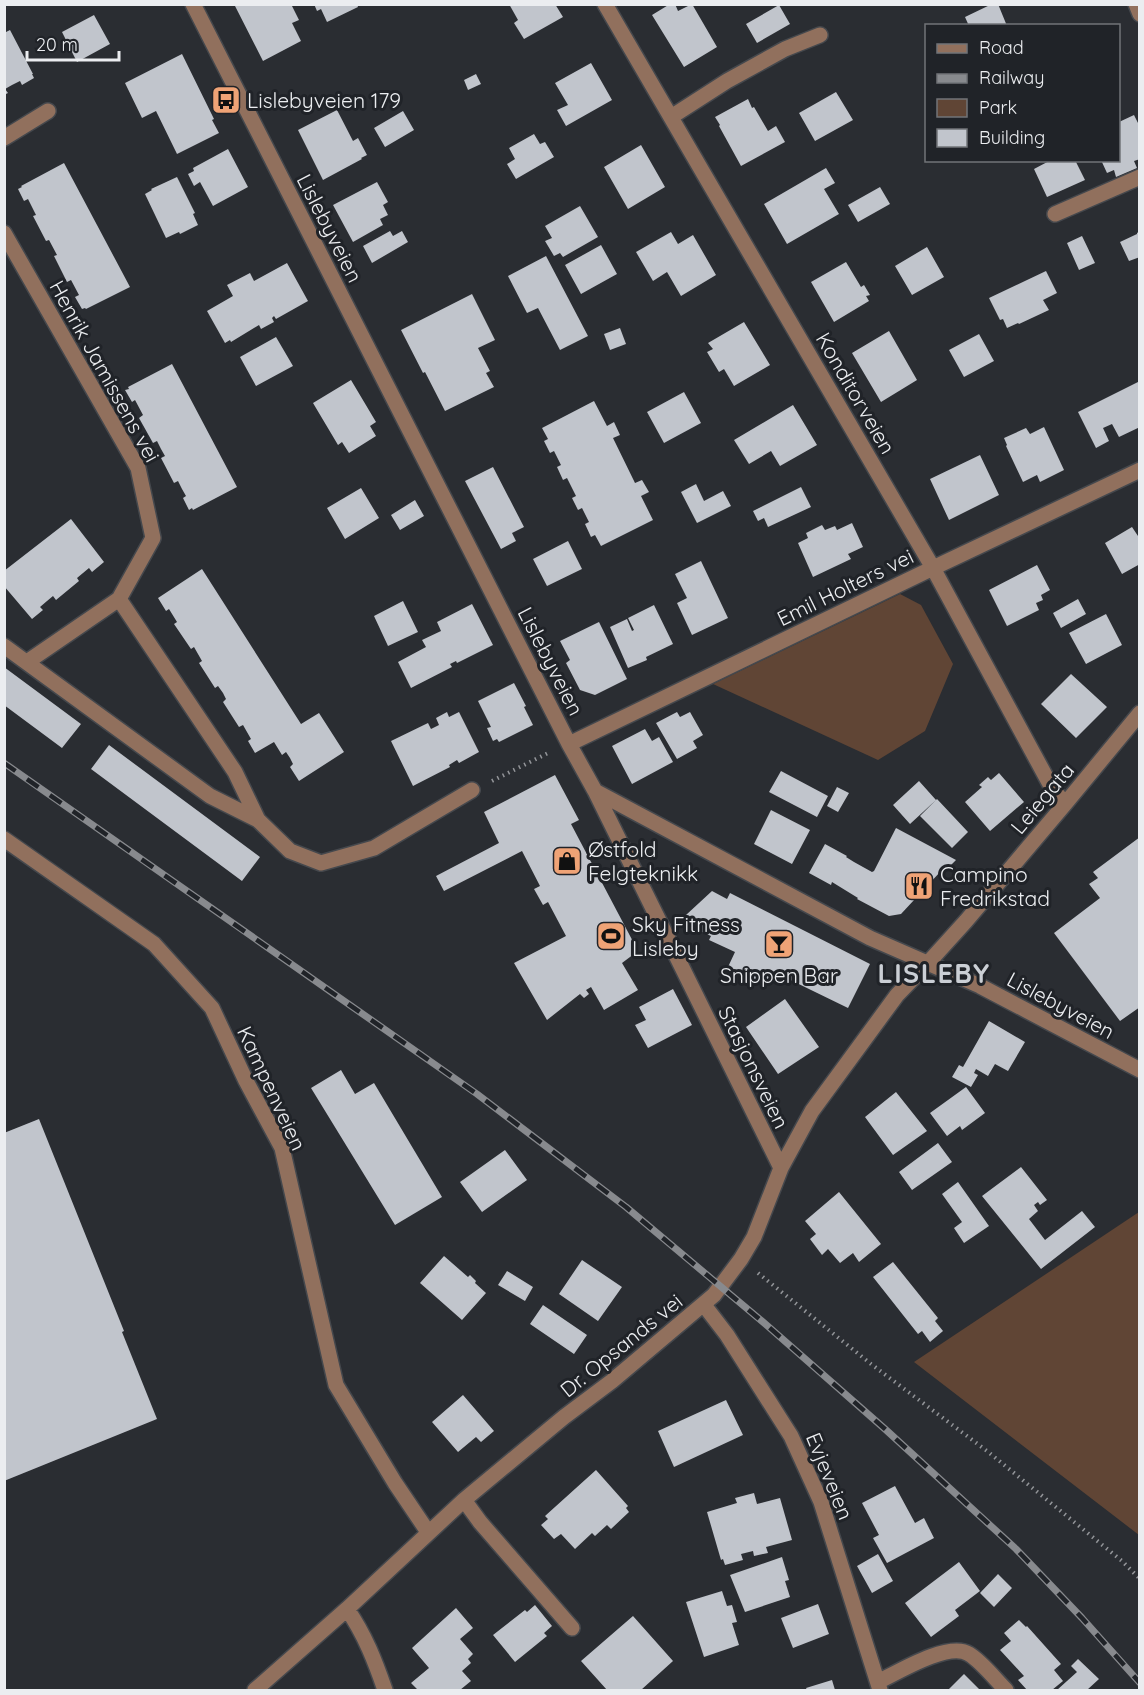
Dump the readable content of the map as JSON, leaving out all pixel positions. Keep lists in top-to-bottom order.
{
  "streets": {
    "street": [
      "Lislebyveien",
      "Henrik Jamissens vei",
      "Konditorveien",
      "Emil Holters vei",
      "Leiegata",
      "Stasjonsveien",
      "Kampenveien",
      "Dr. Opsands vei",
      "Evjeveien"
    ]
  },
  "crossings": [
    ["Lislebyveien", "Emil Holters vei"],
    ["Lislebyveien", "Leiegata"],
    ["Lislebyveien", "Stasjonsveien"],
    ["Lislebyveien", "Dr. Opsands vei"],
    ["Konditorveien", "Emil Holters vei"],
    ["Konditorveien", "Leiegata"],
    ["Leiegata", "Dr. Opsands vei"],
    ["Stasjonsveien", "Dr. Opsands vei"],
    ["Kampenveien", "Dr. Opsands vei"],
    ["Dr. Opsands vei", "Evjeveien"]
  ],
  "districts": ["LISLEBY"],
  "places": {
    "bus stop": ["Lislebyveien 179"],
    "shop": ["Østfold Felgteknikk"],
    "restaurant": ["Campino Fredrikstad"],
    "sports": ["Sky Fitness Lisleby"],
    "bar": ["Snippen Bar"]
  },
  "legend": [
    "Road",
    "Railway",
    "Park",
    "Building"
  ],
  "scale_bar": "20 m"
}
